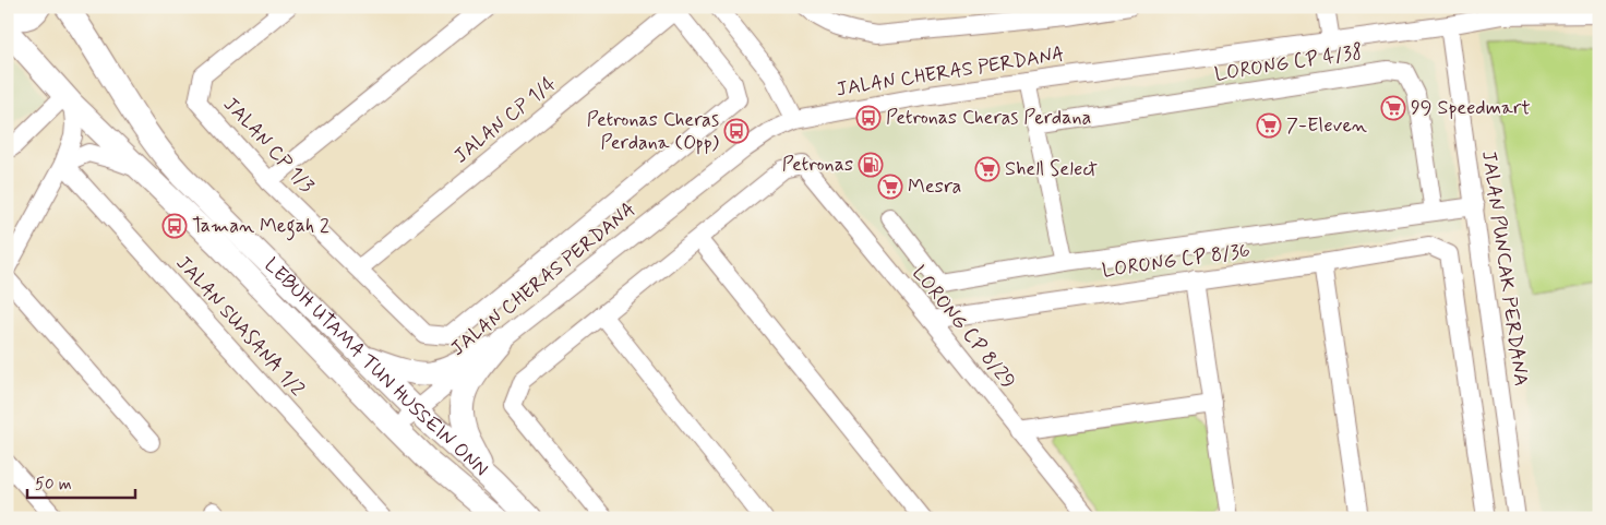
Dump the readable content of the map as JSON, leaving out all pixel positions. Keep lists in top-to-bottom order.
{
  "streets": {
    "main road": ["LEBUH UTAMA TUN HUSSEIN ONN"],
    "street": [
      "LORONG CP 4/38",
      "JALAN CHERAS PERDANA",
      "JALAN CP 1/4",
      "JALAN CP 1/3",
      "LORONG CP 8/36",
      "JALAN PUNCAK PERDANA",
      "JALAN SUASANA 1/2",
      "LORONG CP 8/29"
    ]
  },
  "crossings": [
    ["JALAN CHERAS PERDANA", "JALAN PUNCAK PERDANA"],
    ["JALAN CHERAS PERDANA", "LEBUH UTAMA TUN HUSSEIN ONN"],
    ["JALAN CP 1/4", "JALAN CP 1/3"],
    ["LORONG CP 8/36", "LORONG CP 8/29"]
  ],
  "places": {
    "supermarket": [
      "99 Speedmart",
      "7-Eleven",
      "Shell Select",
      "Mesra"
    ],
    "bus stop": ["Petronas Cheras Perdana", "Petronas Cheras Perdana (Opp)", "Taman Megah 2"],
    "fuel station": ["Petronas"]
  },
  "scale_bar": "50 m"
}
